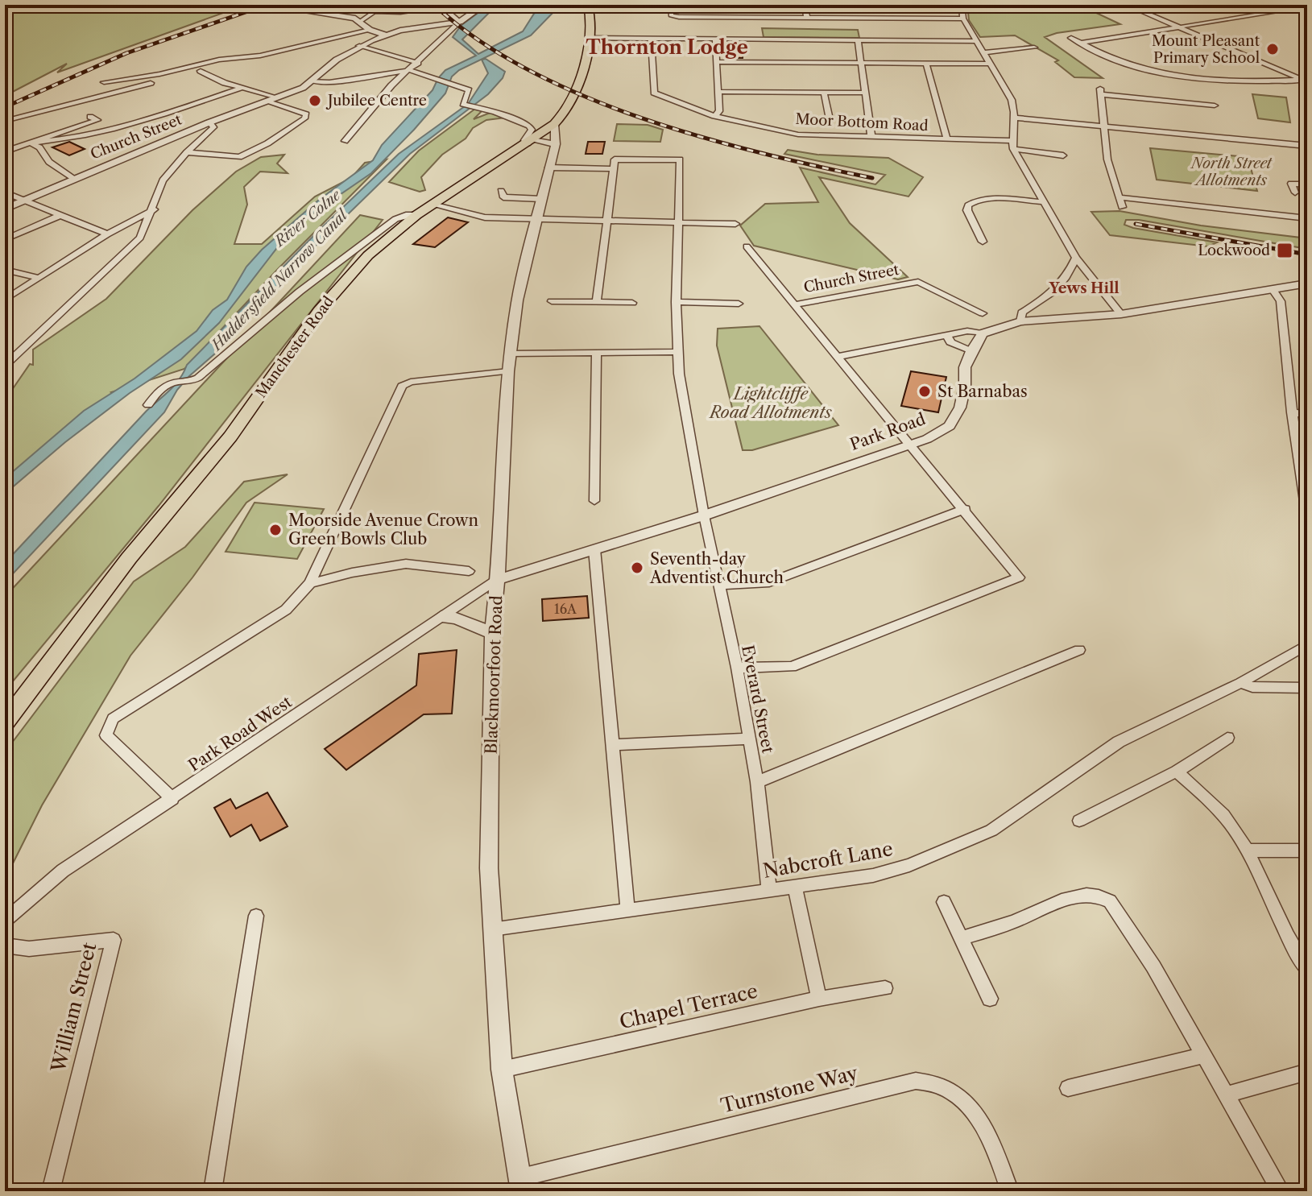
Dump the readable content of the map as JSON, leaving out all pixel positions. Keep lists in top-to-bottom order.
{
  "streets": {
    "main road": ["Manchester Road"],
    "street": [
      "Moor Bottom Road",
      "Church Street",
      "Park Road",
      "Blackmoorfoot Road",
      "Everard Street",
      "Park Road West",
      "Nabcroft Lane",
      "Chapel Terrace",
      "William Street",
      "Turnstone Way"
    ]
  },
  "crossings": [
    ["Manchester Road", "Blackmoorfoot Road"],
    ["Park Road", "Blackmoorfoot Road"],
    ["Park Road", "Everard Street"],
    ["Park Road", "Park Road West"],
    ["Blackmoorfoot Road", "Park Road West"],
    ["Blackmoorfoot Road", "Nabcroft Lane"],
    ["Blackmoorfoot Road", "Chapel Terrace"],
    ["Blackmoorfoot Road", "Turnstone Way"],
    ["Everard Street", "Nabcroft Lane"]
  ],
  "districts": ["Thornton Lodge", "Yews Hill"],
  "water": ["River Colne", "Huddersfield Narrow Canal"],
  "parks": ["North Street Allotments", "Lightcliffe Road Allotments"],
  "places": {
    "other": [
      "Mount Pleasant Primary School",
      "Jubilee Centre",
      "St Barnabas",
      "Moorside Avenue Crown Green Bowls Club",
      "Seventh-day Adventist Church"
    ],
    "transit": ["Lockwood"]
  },
  "house_numbers": ["16A"]
}
